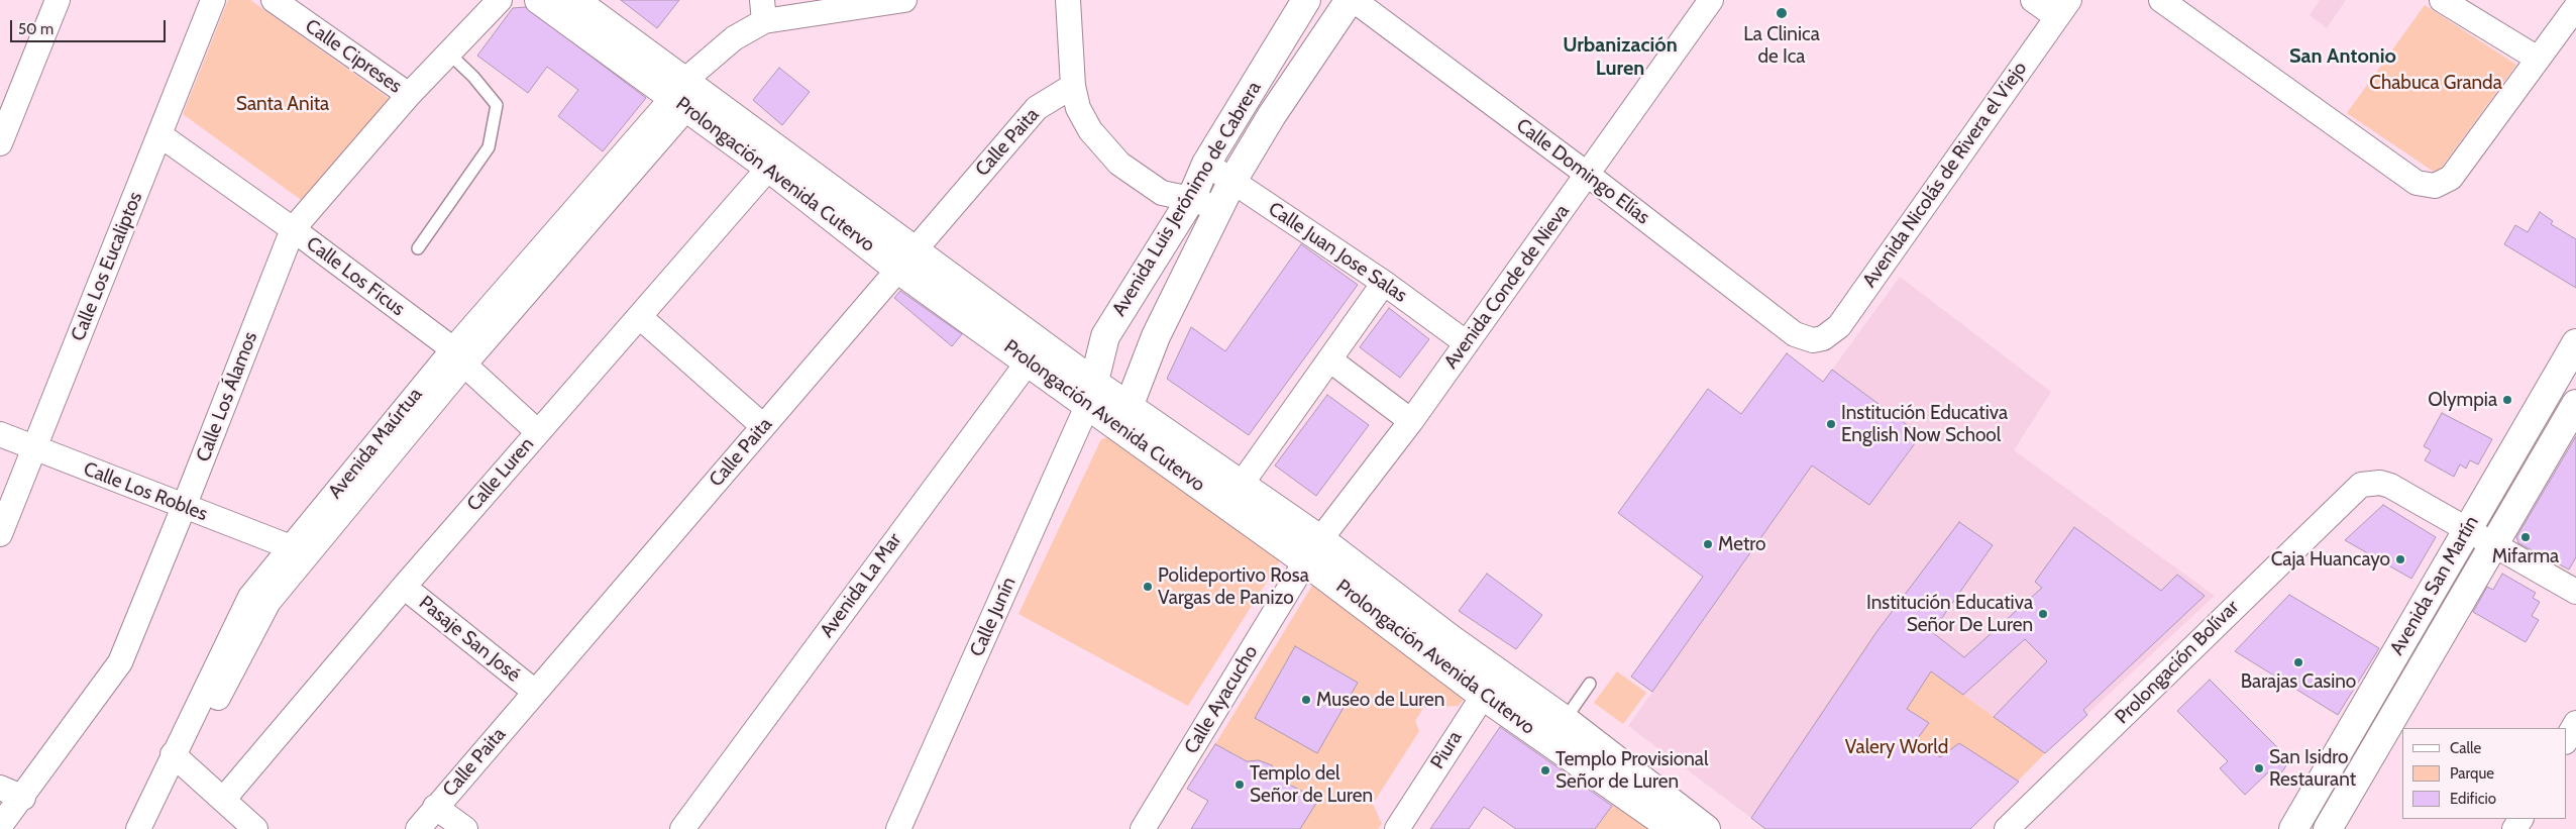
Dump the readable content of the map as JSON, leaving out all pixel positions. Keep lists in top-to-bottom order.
{
  "streets": {
    "street": [
      "Calle Cipreses",
      "Calle Paita",
      "Calle Domingo Elías",
      "Prolongación Avenida Cutervo",
      "Avenida Nicolás de Rivera el Viejo",
      "Avenida Luis Jerónimo de Cabrera",
      "Calle Juan Jose Salas",
      "Calle Los Eucaliptos",
      "Calle Los Ficus",
      "Avenida Conde de Nieva",
      "Calle Los Álamos",
      "Avenida Maúrtua",
      "Calle Luren",
      "Calle Los Robles",
      "Avenida La Mar",
      "Avenida San Martín",
      "Calle Junín",
      "Pasaje San José",
      "Prolongación Bolívar",
      "Calle Ayacucho",
      "Piura"
    ]
  },
  "crossings": [
    ["Calle Cipreses", "Calle Los Álamos"],
    ["Calle Paita", "Prolongación Avenida Cutervo"],
    ["Calle Paita", "Pasaje San José"],
    ["Calle Domingo Elías", "Avenida Nicolás de Rivera el Viejo"],
    ["Calle Domingo Elías", "Avenida Conde de Nieva"],
    ["Prolongación Avenida Cutervo", "Avenida Luis Jerónimo de Cabrera"],
    ["Prolongación Avenida Cutervo", "Avenida Conde de Nieva"],
    ["Prolongación Avenida Cutervo", "Avenida Maúrtua"],
    ["Prolongación Avenida Cutervo", "Calle Luren"],
    ["Prolongación Avenida Cutervo", "Avenida La Mar"],
    ["Prolongación Avenida Cutervo", "Calle Junín"],
    ["Prolongación Avenida Cutervo", "Calle Ayacucho"],
    ["Prolongación Avenida Cutervo", "Piura"],
    ["Avenida Luis Jerónimo de Cabrera", "Calle Juan Jose Salas"],
    ["Avenida Luis Jerónimo de Cabrera", "Calle Junín"],
    ["Calle Juan Jose Salas", "Avenida Conde de Nieva"],
    ["Calle Los Eucaliptos", "Calle Los Ficus"],
    ["Calle Los Eucaliptos", "Calle Los Robles"],
    ["Calle Los Ficus", "Calle Los Álamos"],
    ["Calle Los Ficus", "Avenida Maúrtua"],
    ["Calle Los Ficus", "Calle Luren"],
    ["Avenida Conde de Nieva", "Calle Ayacucho"],
    ["Calle Los Álamos", "Calle Los Robles"],
    ["Avenida Maúrtua", "Calle Los Robles"],
    ["Calle Luren", "Pasaje San José"],
    ["Avenida San Martín", "Prolongación Bolívar"]
  ],
  "districts": ["Urbanización Luren", "San Antonio"],
  "parks": ["Chabuca Granda", "Santa Anita", "Valery World"],
  "places": [
    "La Clinica de Ica",
    "Olympia",
    "Institución Educativa English Now School",
    "Mifarma",
    "Metro",
    "Caja Huancayo",
    "Polideportivo Rosa Vargas de Panizo",
    "Institución Educativa Señor De Luren",
    "Barajas Casino",
    "Museo de Luren",
    "San Isidro Restaurant",
    "Templo Provisional Señor de Luren",
    "Templo del Señor de Luren"
  ],
  "legend": ["Calle", "Parque", "Edificio"],
  "scale_bar": "50 m"
}
